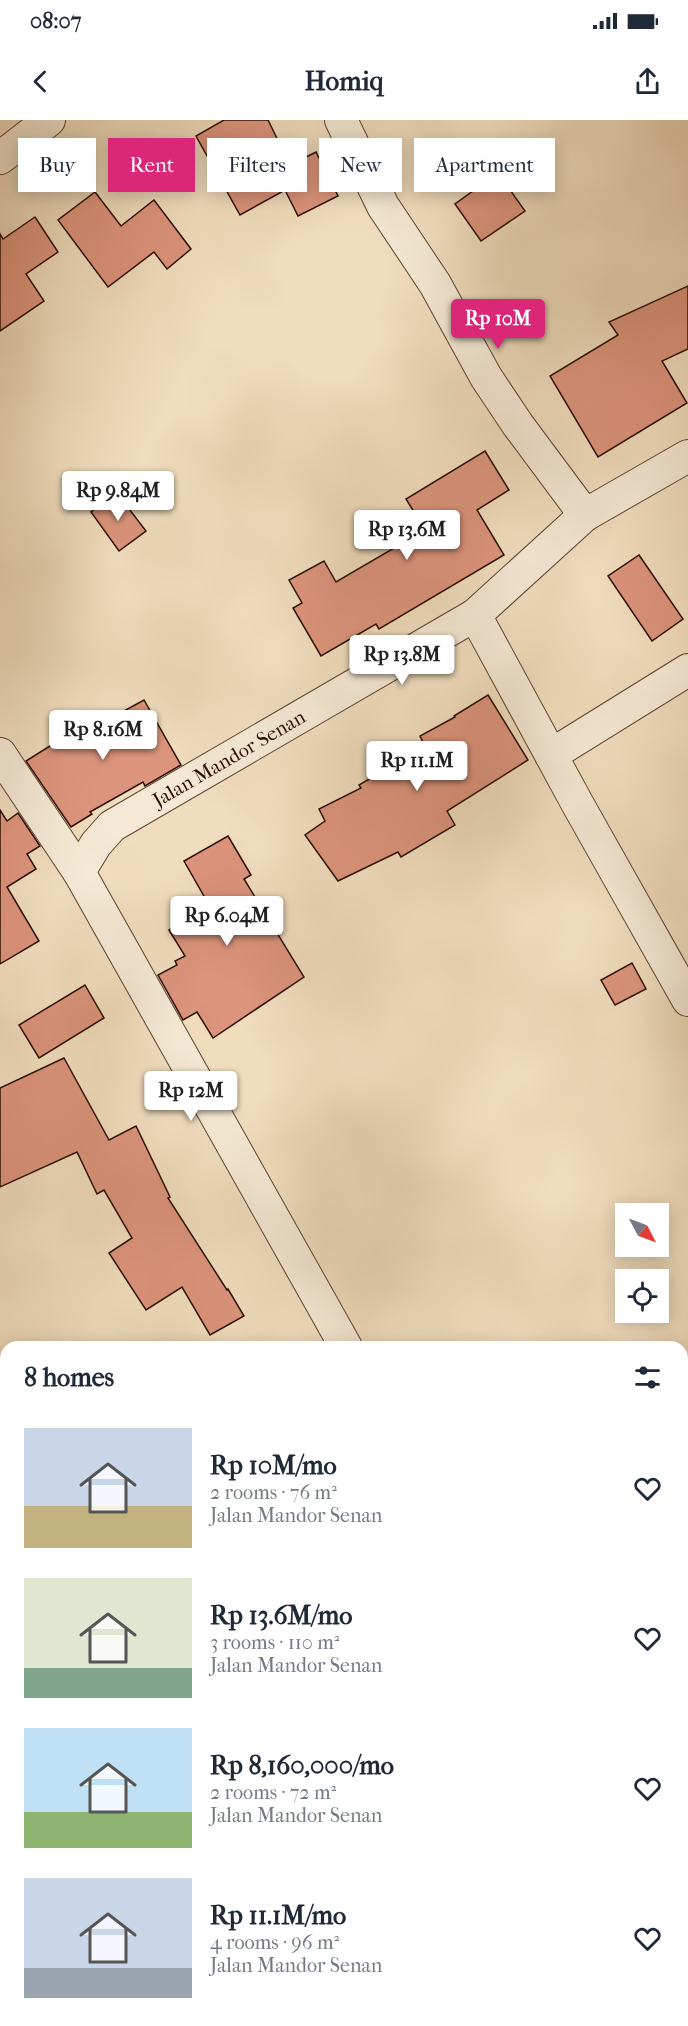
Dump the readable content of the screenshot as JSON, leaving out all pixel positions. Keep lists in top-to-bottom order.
{
  "streets": {
    "street": ["Jalan Mandor Senan"]
  },
  "north": "bottom right",
  "page": {
    "status": "08:07",
    "header": "Homiq",
    "chip": [
      "Buy",
      "Rent",
      "Filters",
      "New",
      "Apartment"
    ],
    "price": [
      "Rp 10M",
      "Rp 9.84M",
      "Rp 13.6M",
      "Rp 13.8M",
      "Rp 8.16M",
      "Rp 11.1M",
      "Rp 6.04M",
      "Rp 12M"
    ],
    "heading": "8 homes",
    "list": [
      {
        "name": "Rp 10M/mo",
        "note": "2 rooms · 76 m² · Jalan Mandor Senan"
      },
      {
        "name": "Rp 13.6M/mo",
        "note": "3 rooms · 110 m² · Jalan Mandor Senan"
      },
      {
        "name": "Rp 8,160,000/mo",
        "note": "2 rooms · 72 m² · Jalan Mandor Senan"
      },
      {
        "name": "Rp 11.1M/mo",
        "note": "4 rooms · 96 m² · Jalan Mandor Senan"
      }
    ]
  }
}
